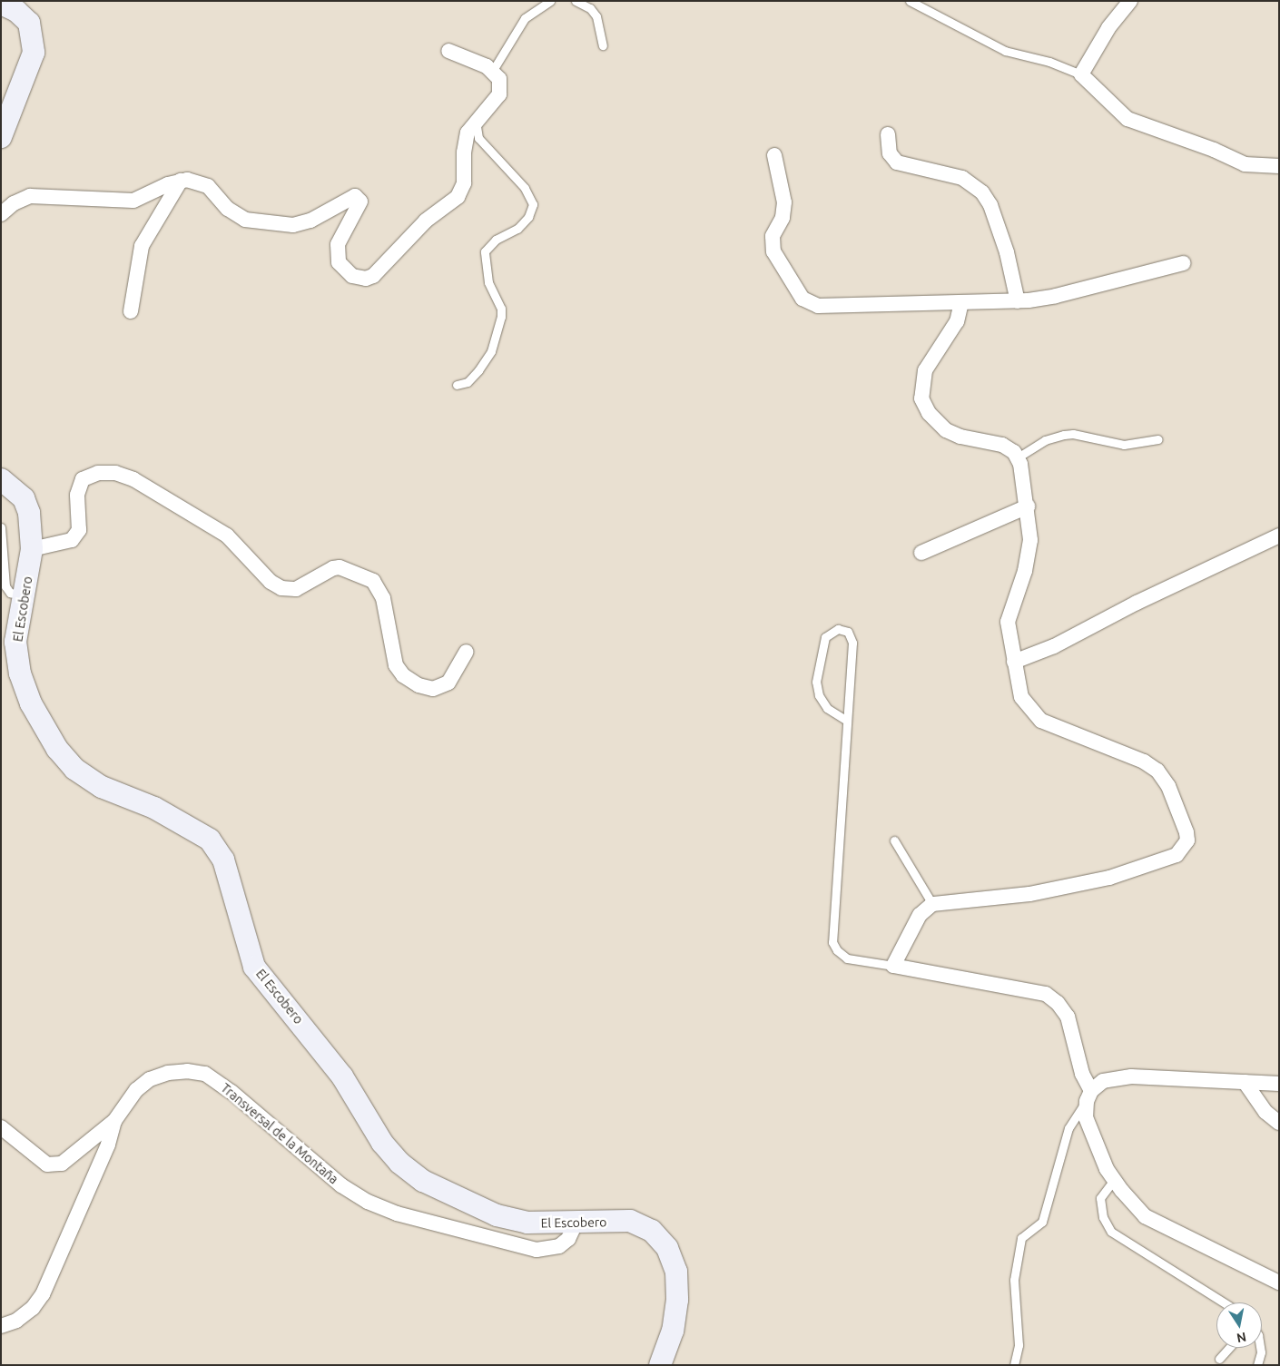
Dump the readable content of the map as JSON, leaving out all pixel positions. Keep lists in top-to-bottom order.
{
  "streets": {
    "main road": ["El Escobero"],
    "street": ["Transversal de la Montaña"]
  },
  "crossings": [
    ["El Escobero", "Transversal de la Montaña"]
  ],
  "north": "bottom"
}
